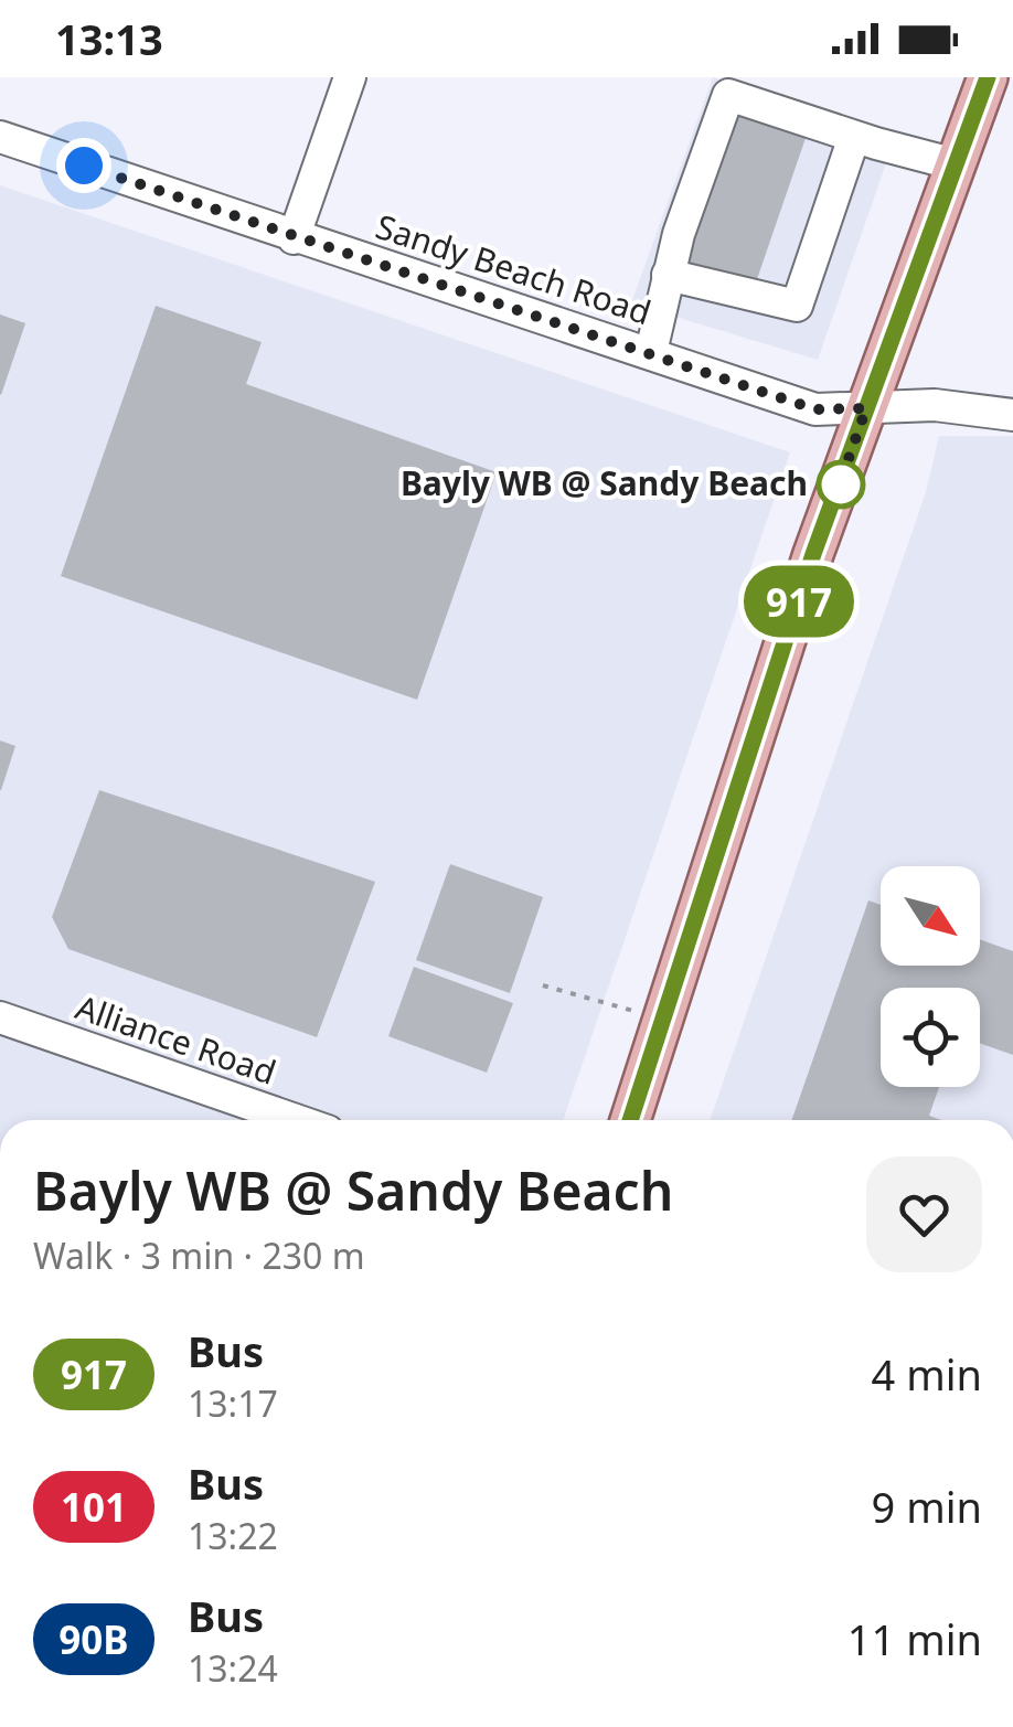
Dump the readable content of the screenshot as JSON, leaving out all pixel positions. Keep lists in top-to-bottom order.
{
  "streets": {
    "street": ["Sandy Beach Road", "Alliance Road"]
  },
  "places": ["Bayly WB @ Sandy Beach"],
  "lines": ["bus line 917"],
  "north": "bottom right",
  "page": {
    "status": "13:13",
    "on_map": "917",
    "heading": ["Bayly WB @ Sandy Beach", "Walk · 3 min · 230 m"],
    "list": [
      {
        "mark": "917",
        "name": "Bus",
        "note": "13:17",
        "value": "4 min"
      },
      {
        "mark": "101",
        "name": "Bus",
        "note": "13:22",
        "value": "9 min"
      },
      {
        "mark": "90B",
        "name": "Bus",
        "note": "13:24",
        "value": "11 min"
      }
    ]
  }
}
